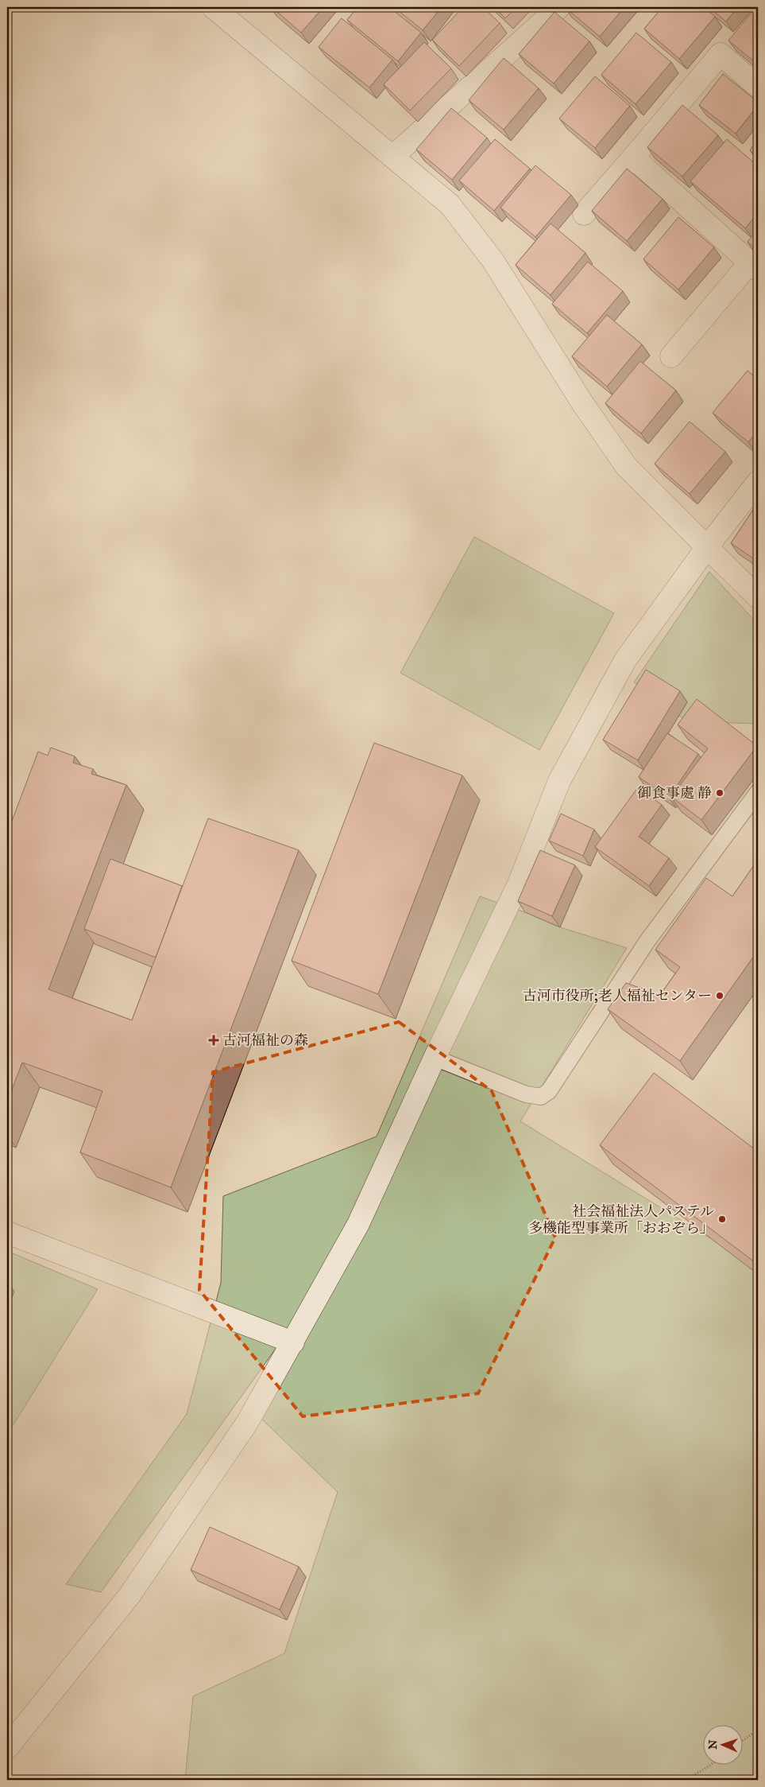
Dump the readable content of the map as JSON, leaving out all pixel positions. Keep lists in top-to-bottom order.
{
  "places": {
    "other": ["御食事處 静", "古河市役所;老人福祉センター", "社会福祉法人パステル 多機能型事業所「おおぞら」"],
    "health": ["古河福祉の森"]
  },
  "north": "left"
}
